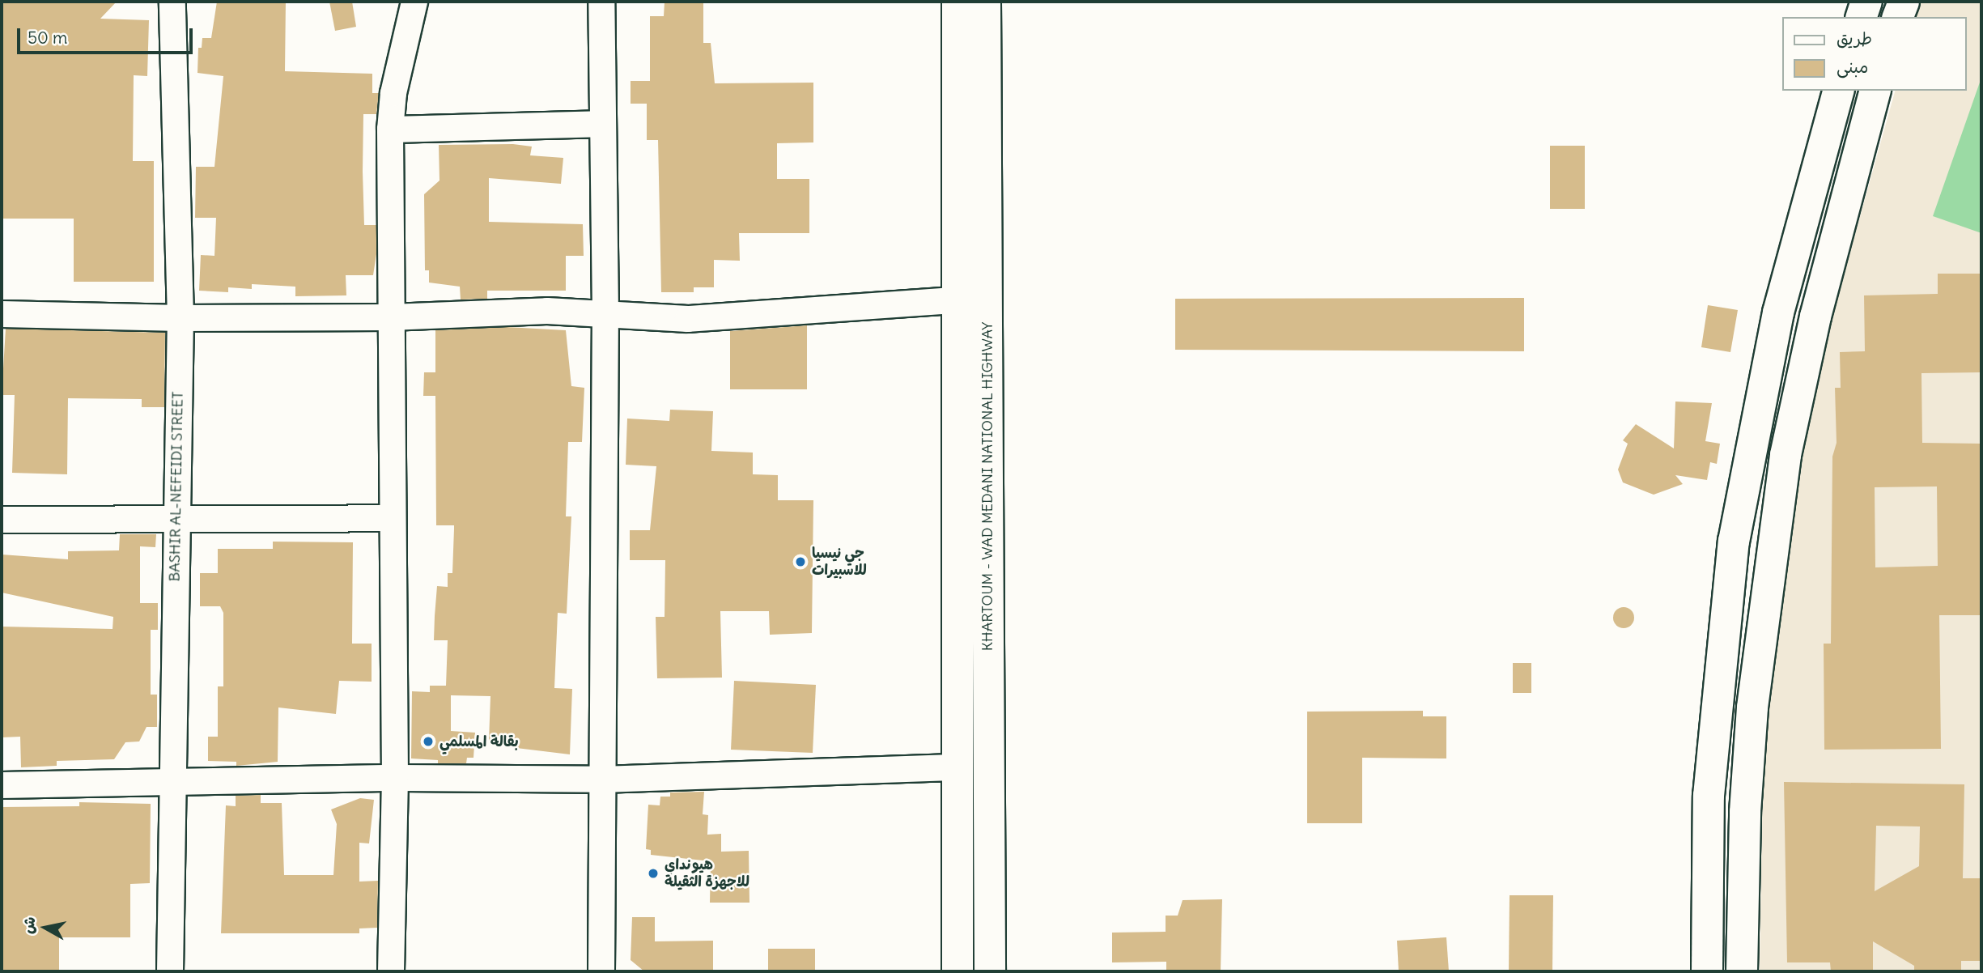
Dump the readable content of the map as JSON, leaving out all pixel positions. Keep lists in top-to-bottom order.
{
  "streets": {
    "main road": ["KHARTOUM - WAD MEDANI NATIONAL HIGHWAY"],
    "street": ["BASHIR AL-NEFEIDI STREET"]
  },
  "places": ["جي نيسيا للاسبيرات", "بقالة المسلمي", "هيونداي للاجهزة الثقيلة"],
  "legend": ["طريق", "مبنى"],
  "scale_bar": "50 m",
  "north": "left"
}
